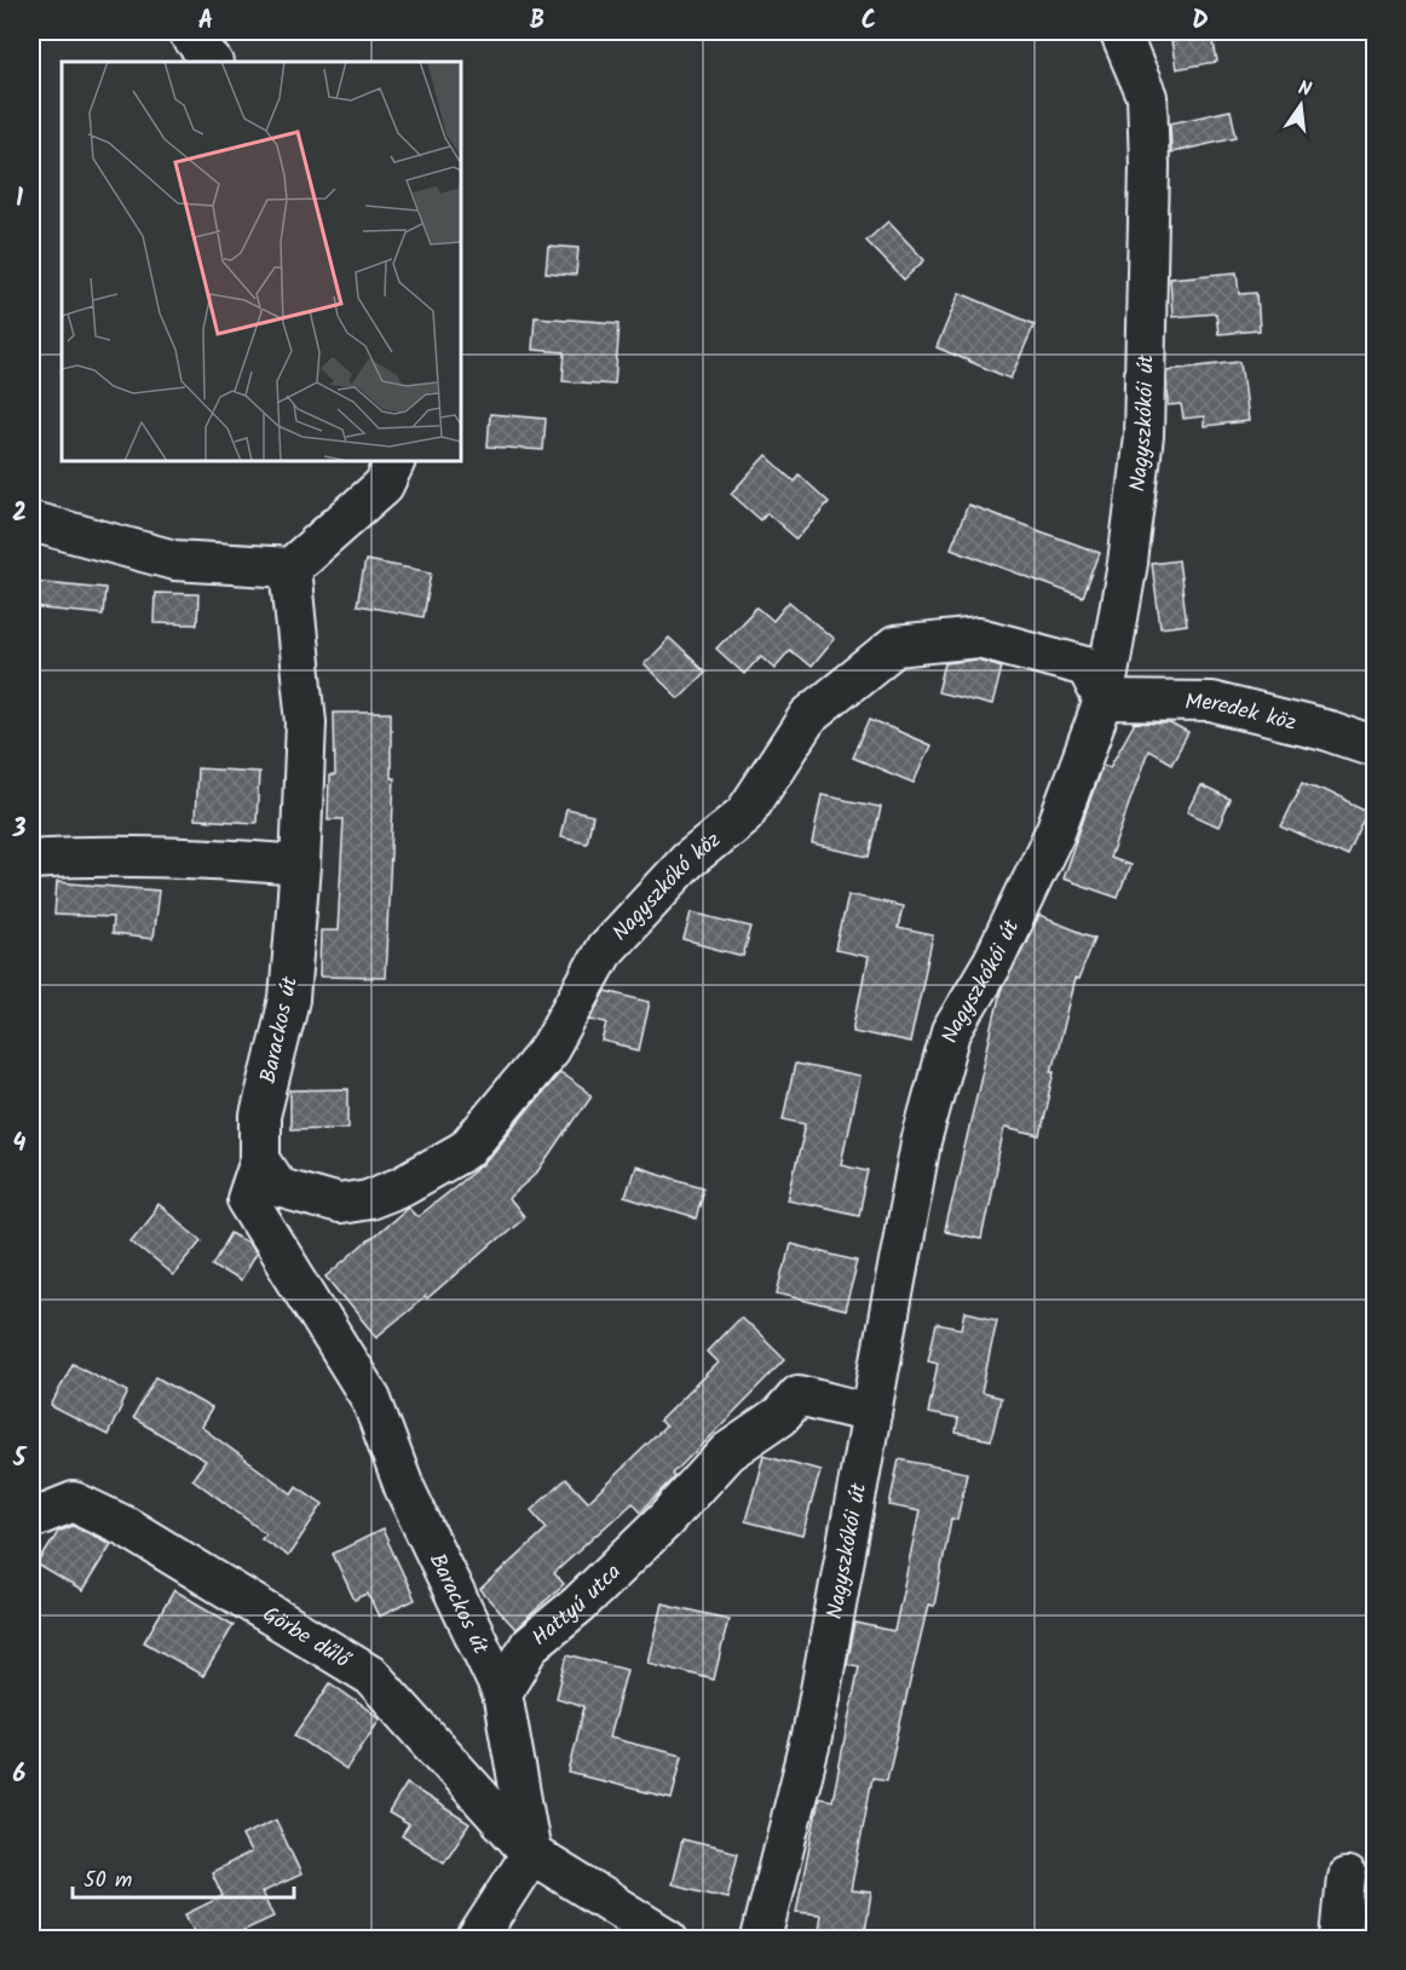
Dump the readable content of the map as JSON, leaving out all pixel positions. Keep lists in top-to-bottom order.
{
  "streets": {
    "street": [
      "Nagyszkókói út",
      "Meredek köz",
      "Nagyszkókó köz",
      "Barackos út",
      "Hattyú utca",
      "Görbe dűlő"
    ]
  },
  "crossings": [
    ["Nagyszkókói út", "Meredek köz"],
    ["Nagyszkókói út", "Nagyszkókó köz"],
    ["Nagyszkókói út", "Hattyú utca"],
    ["Meredek köz", "Nagyszkókó köz"],
    ["Nagyszkókó köz", "Barackos út"],
    ["Barackos út", "Hattyú utca"]
  ],
  "scale_bar": "50 m",
  "north": "top",
  "grid": {
    "columns": [
      "A",
      "B",
      "C",
      "D"
    ],
    "rows": [
      "1",
      "2",
      "3",
      "4",
      "5",
      "6"
    ]
  }
}
